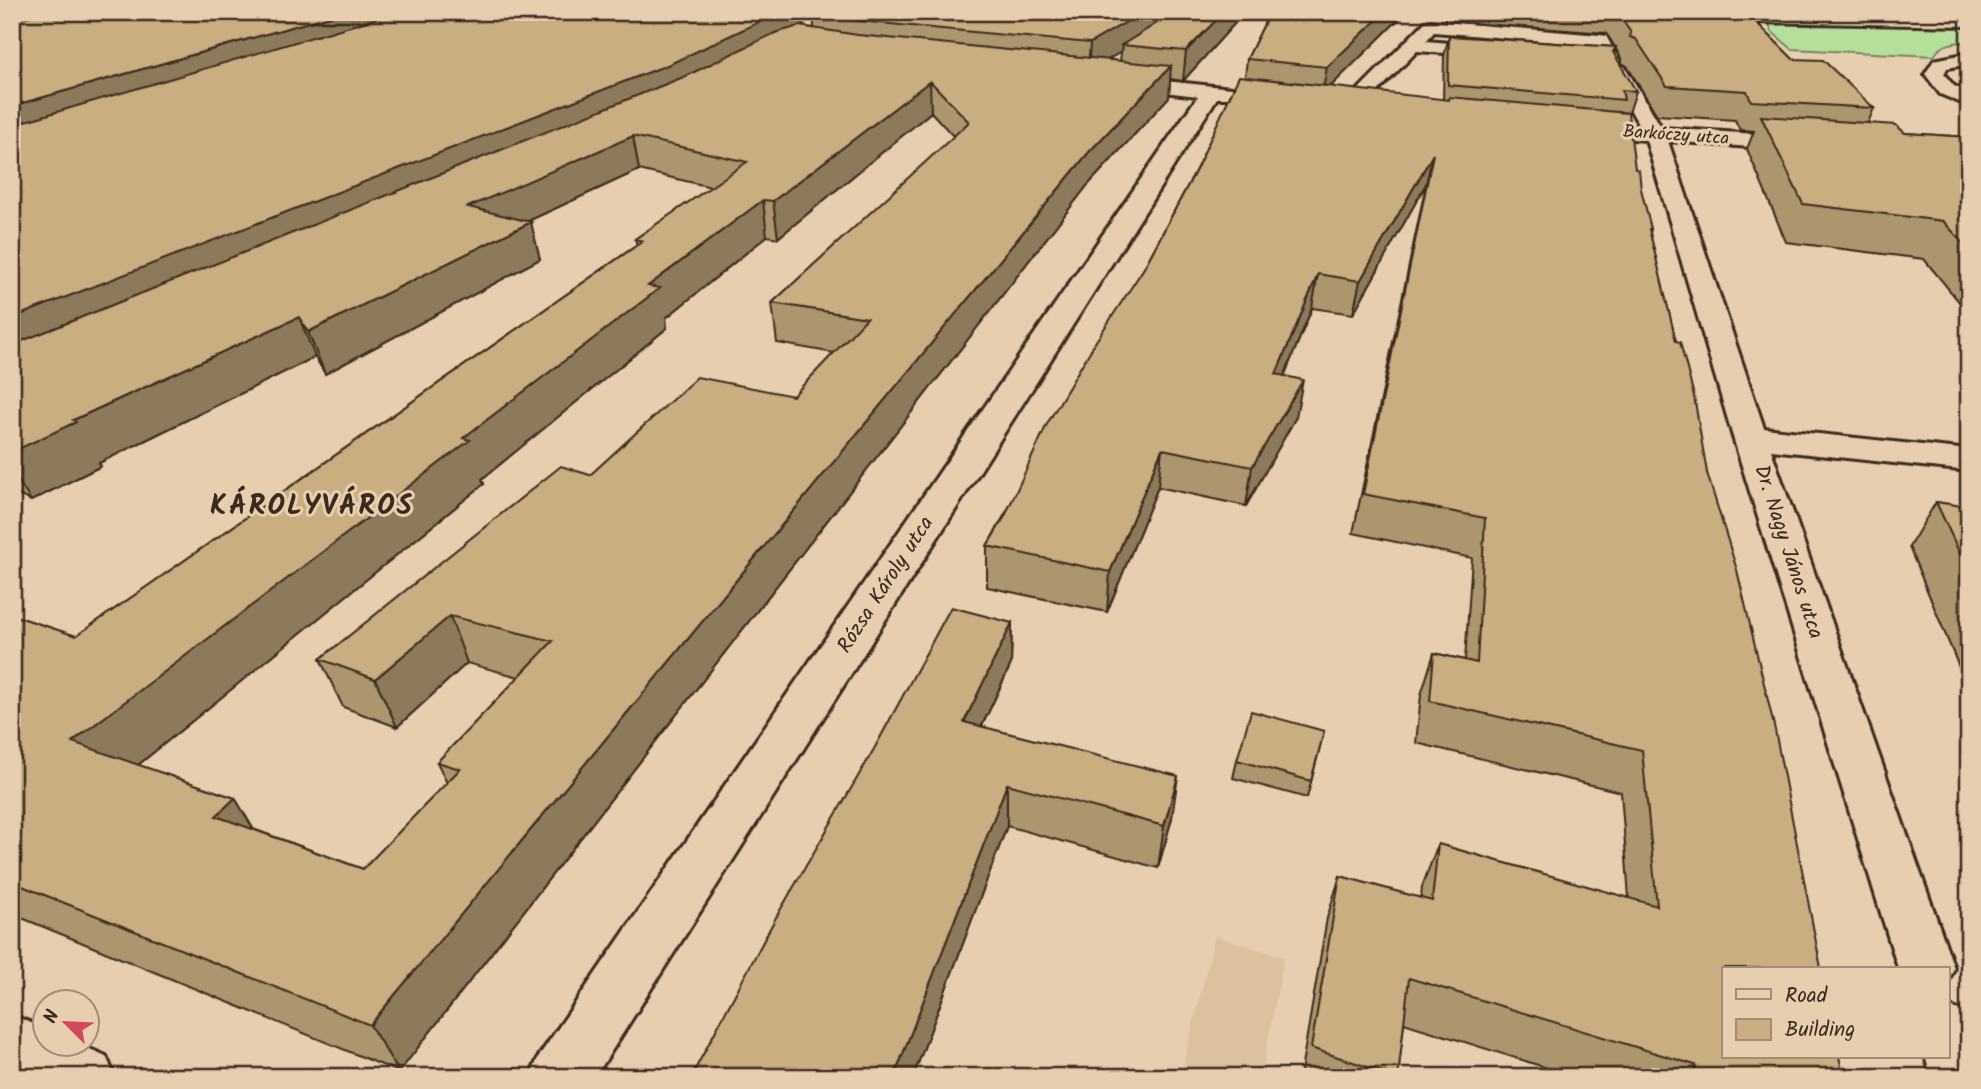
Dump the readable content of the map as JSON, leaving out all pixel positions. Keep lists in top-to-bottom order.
{
  "streets": {
    "street": ["Barkóczy utca", "Dr. Nagy János utca", "Rózsa Károly utca"]
  },
  "crossings": [
    ["Barkóczy utca", "Dr. Nagy János utca"]
  ],
  "districts": ["KÁROLYVÁROS"],
  "legend": ["Road", "Building"],
  "north": "top left"
}
